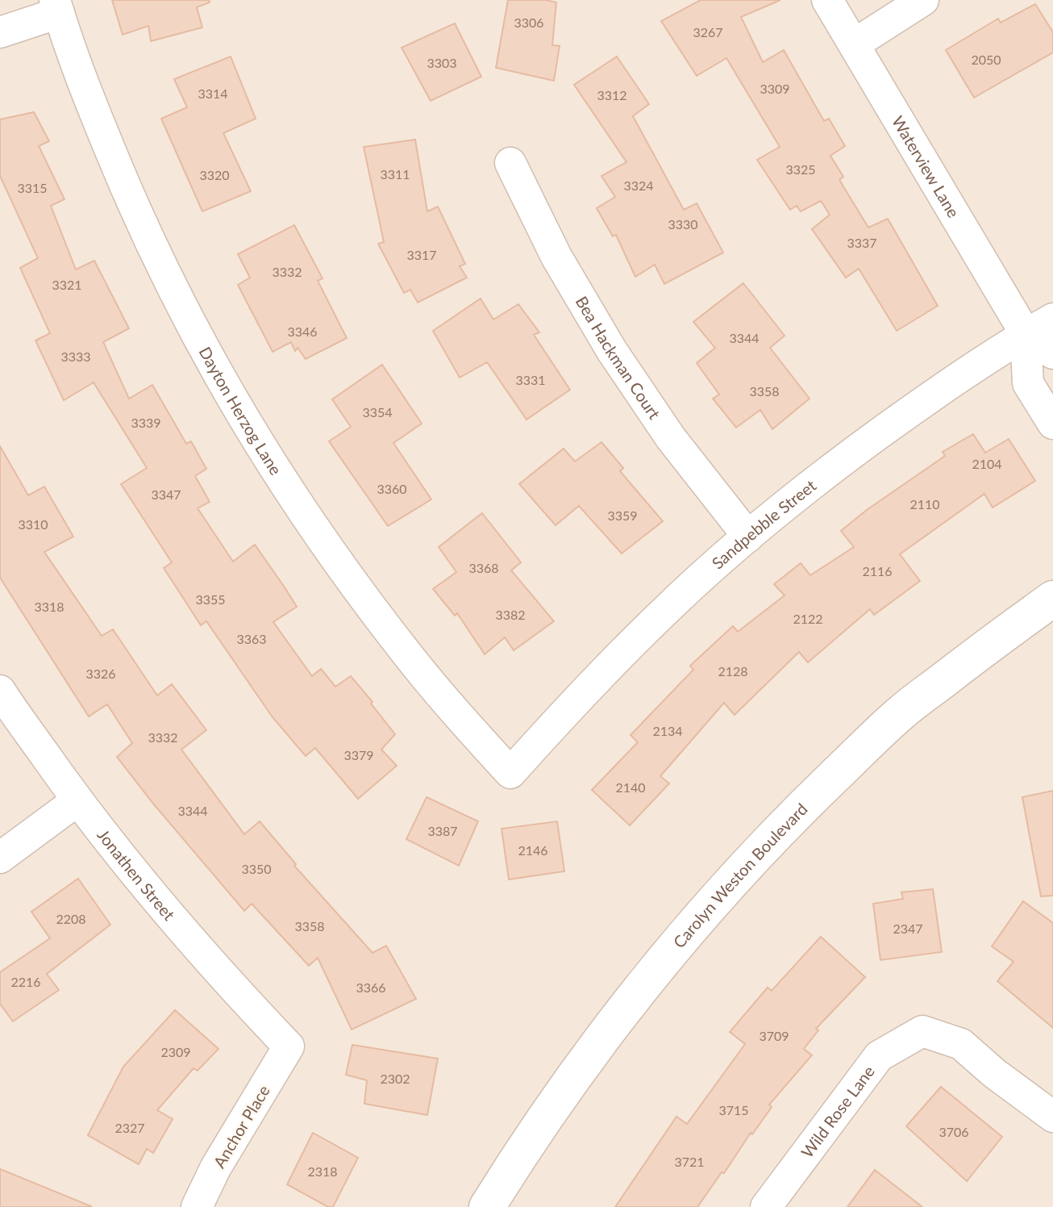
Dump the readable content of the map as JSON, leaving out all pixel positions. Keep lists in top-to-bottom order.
{
  "streets": {
    "street": [
      "Waterview Lane",
      "Bea Hackman Court",
      "Dayton Herzog Lane",
      "Sandpebble Street",
      "Jonathen Street",
      "Carolyn Weston Boulevard",
      "Wild Rose Lane",
      "Anchor Place"
    ]
  },
  "crossings": [
    ["Waterview Lane", "Sandpebble Street"],
    ["Bea Hackman Court", "Sandpebble Street"],
    ["Dayton Herzog Lane", "Sandpebble Street"],
    ["Jonathen Street", "Anchor Place"]
  ],
  "house_numbers": [
    "3306",
    "3267",
    "2050",
    "3303",
    "3309",
    "3314",
    "3312",
    "3325",
    "3311",
    "3320",
    "3324",
    "3315",
    "3330",
    "3337",
    "3317",
    "3332",
    "3321",
    "3346",
    "3344",
    "3333",
    "3331",
    "3358",
    "3354",
    "3339",
    "2104",
    "3360",
    "3347",
    "2110",
    "3359",
    "3310",
    "3368",
    "2116",
    "3355",
    "3318",
    "3382",
    "2122",
    "3363",
    "2128",
    "3326",
    "2134",
    "3332",
    "3379",
    "2140",
    "3344",
    "3387",
    "2146",
    "3350",
    "2208",
    "3358",
    "2347",
    "2216",
    "3366",
    "3709",
    "2309",
    "2302",
    "3715",
    "2327",
    "3706",
    "3721",
    "2318"
  ]
}
